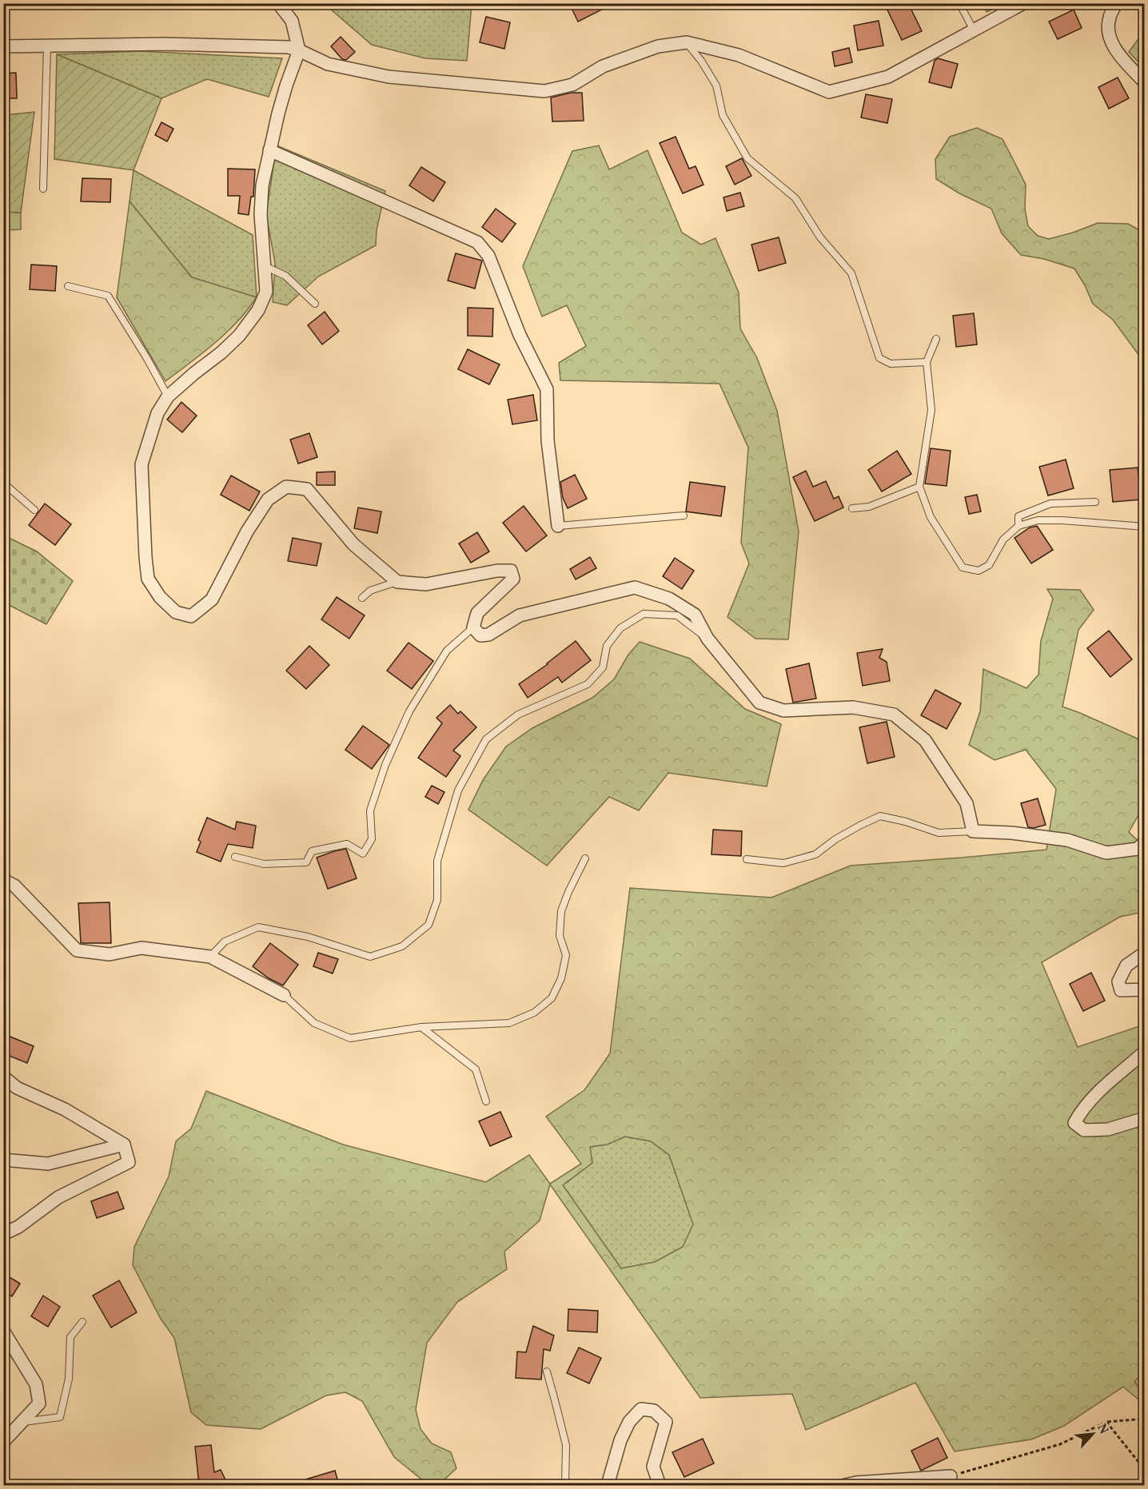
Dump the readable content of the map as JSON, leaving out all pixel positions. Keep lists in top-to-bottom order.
{
  "north": "top right"
}
